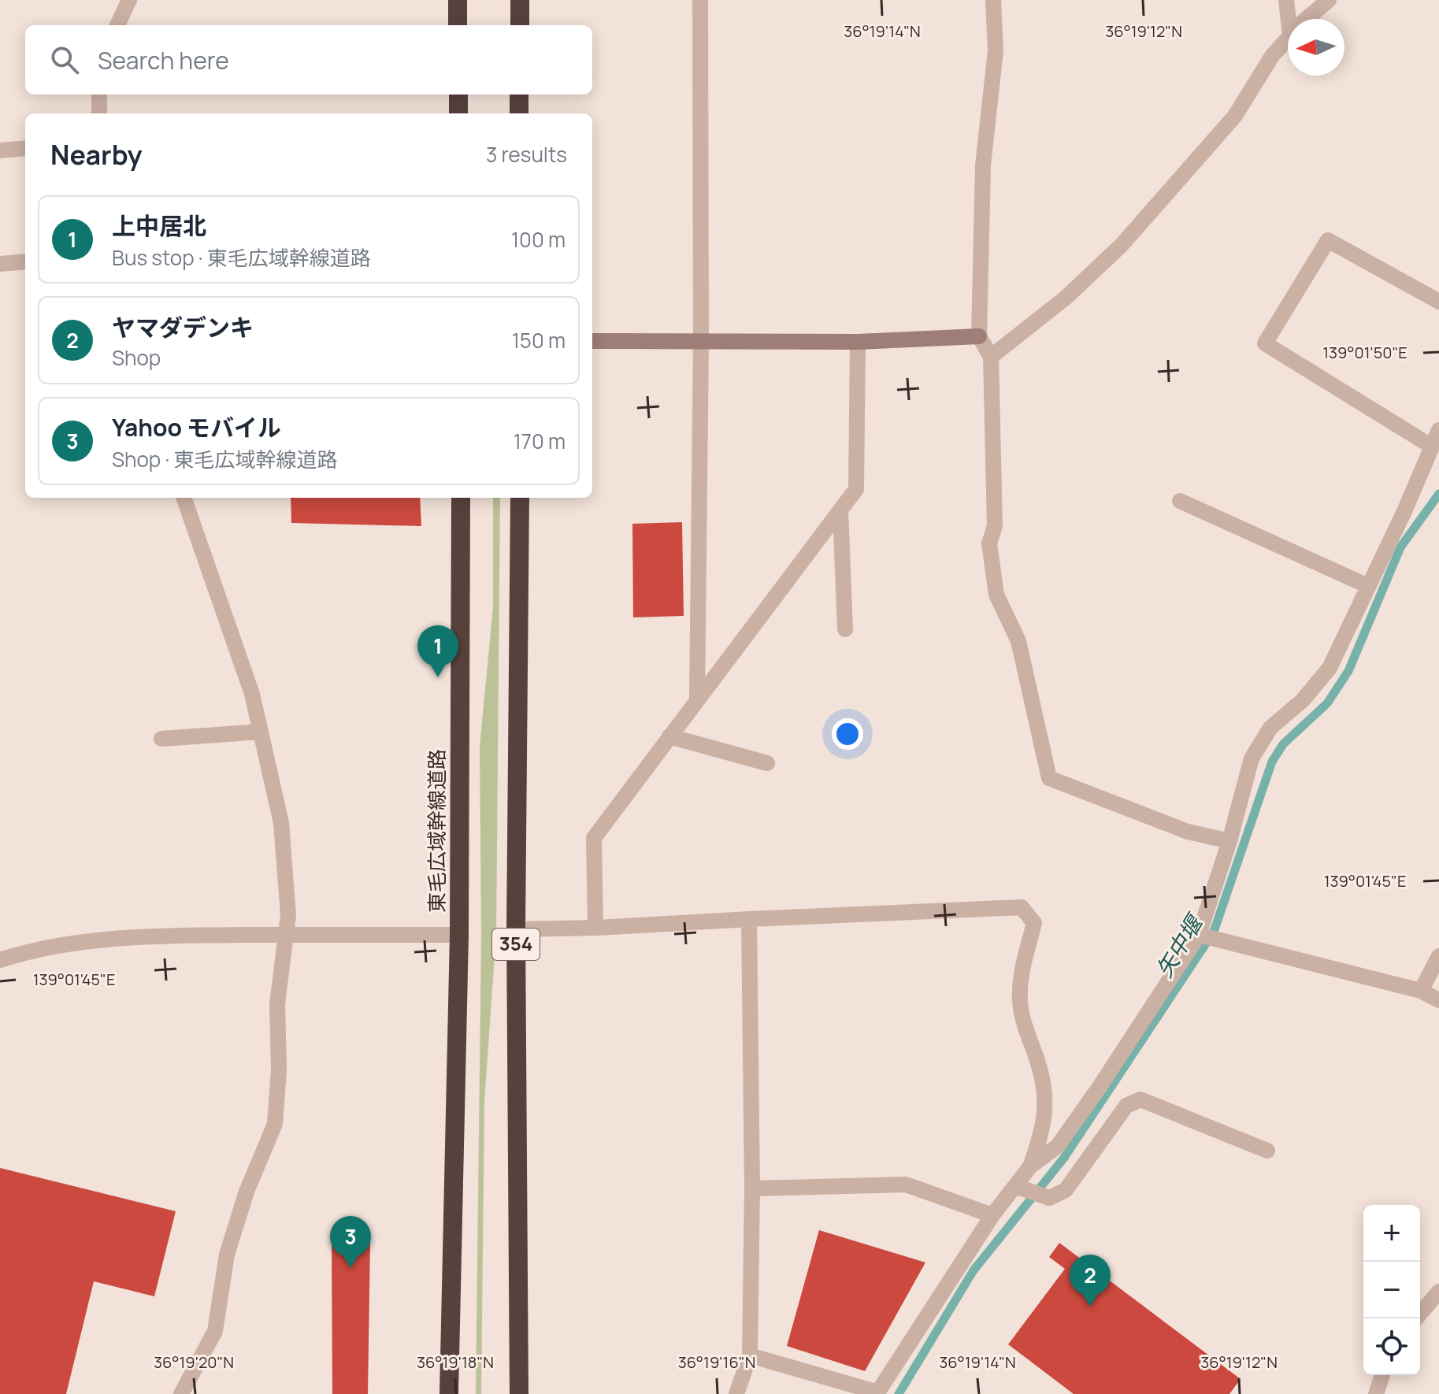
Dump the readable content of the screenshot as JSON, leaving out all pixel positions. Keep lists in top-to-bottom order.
{
  "streets": {
    "highway": ["東毛広域幹線道路", "354"]
  },
  "water": ["矢中堰"],
  "north": "left",
  "page": {
    "search": "Search here",
    "heading": ["Nearby", "3 results"],
    "list": [
      {
        "mark": "1",
        "name": "上中居北",
        "note": "Bus stop · 東毛広域幹線道路",
        "value": "100 m"
      },
      {
        "mark": "2",
        "name": "ヤマダデンキ",
        "note": "Shop",
        "value": "150 m"
      },
      {
        "mark": "3",
        "name": "Yahoo モバイル",
        "note": "Shop · 東毛広域幹線道路",
        "value": "170 m"
      }
    ],
    "pins": ["1", "3", "2"],
    "map_buttons": ["+", "−"]
  },
  "coordinates": [
    "36°19'14\"N",
    "36°19'12\"N",
    "139°01'50\"E",
    "139°01'45\"E",
    "36°19'20\"N",
    "36°19'18\"N",
    "36°19'16\"N"
  ]
}
